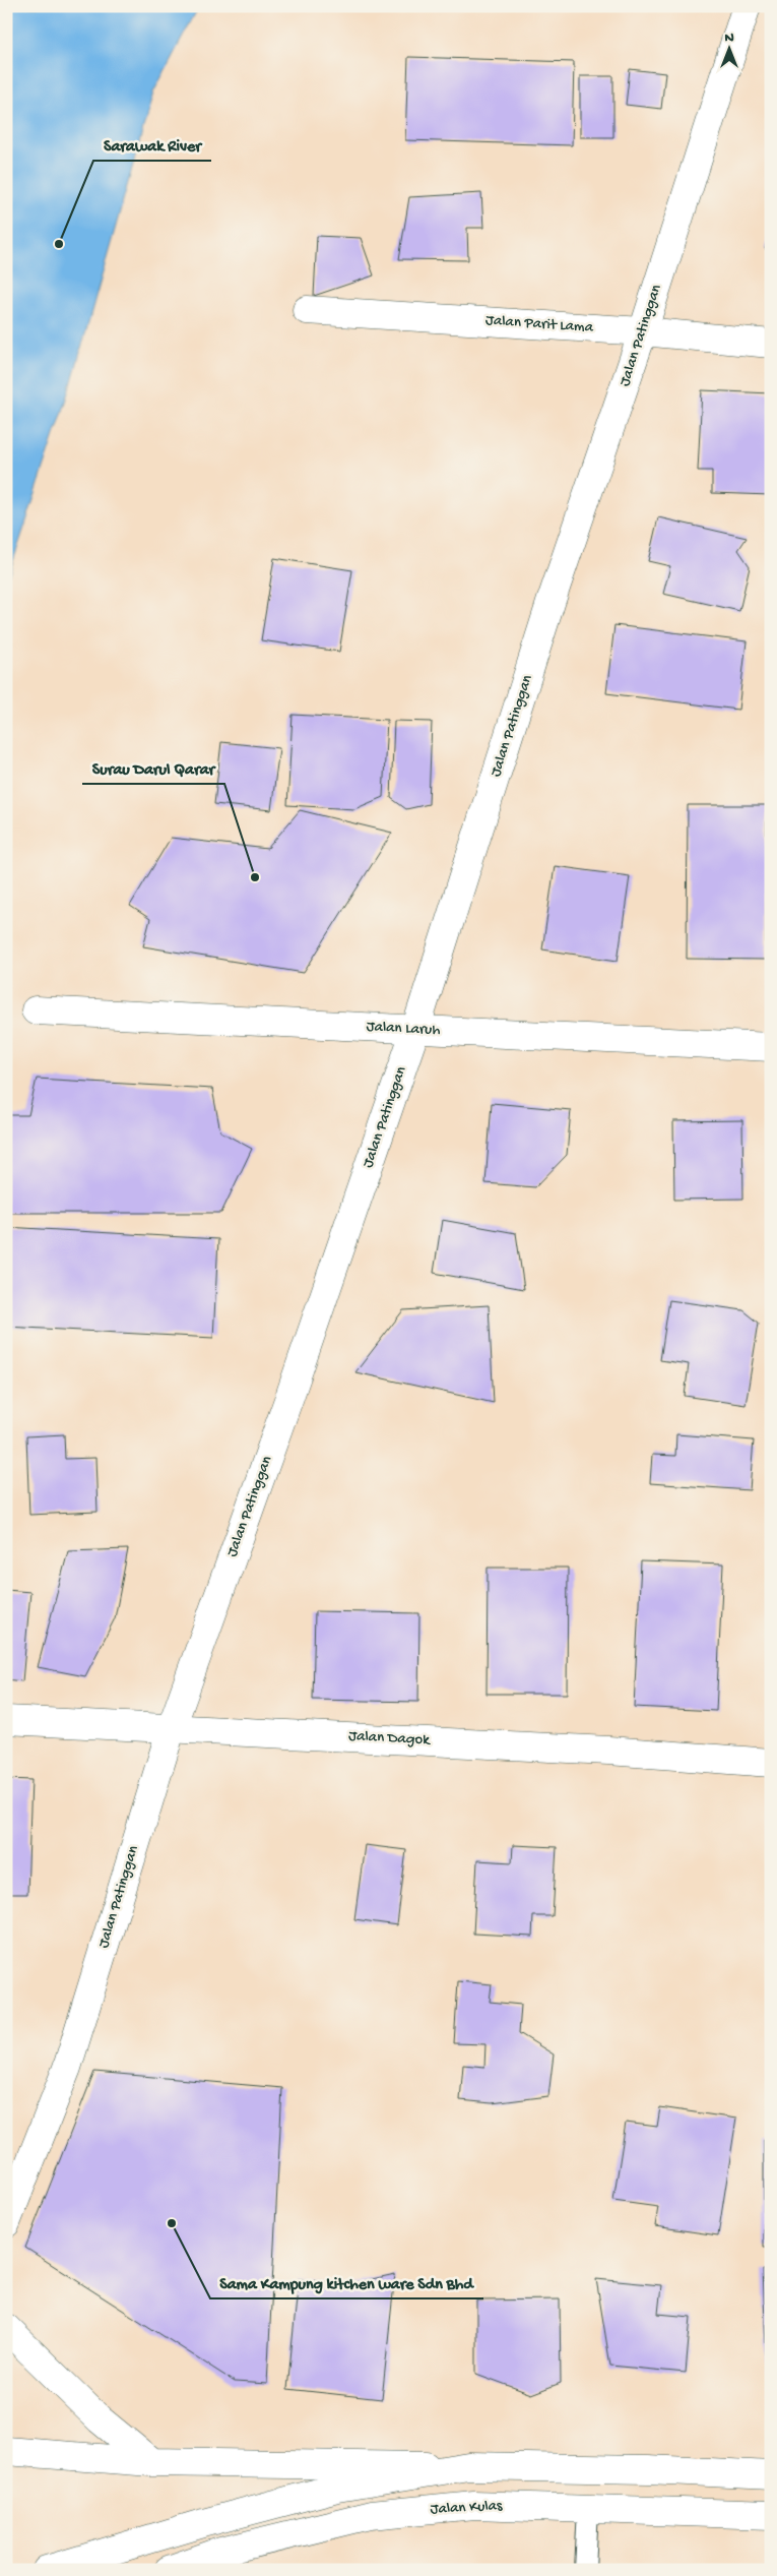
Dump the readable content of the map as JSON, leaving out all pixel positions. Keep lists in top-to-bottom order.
{
  "streets": {
    "main road": [
      "Jalan Parit Lama",
      "Jalan Patinggan",
      "Jalan Laruh",
      "Jalan Dagok",
      "Jalan Kulas"
    ]
  },
  "crossings": [
    ["Jalan Parit Lama", "Jalan Patinggan"],
    ["Jalan Patinggan", "Jalan Laruh"],
    ["Jalan Patinggan", "Jalan Dagok"]
  ],
  "places": ["Sarawak River", "Surau Darul Qarar", "Sama Kampung kitchen ware Sdn Bhd"],
  "north": "top"
}
